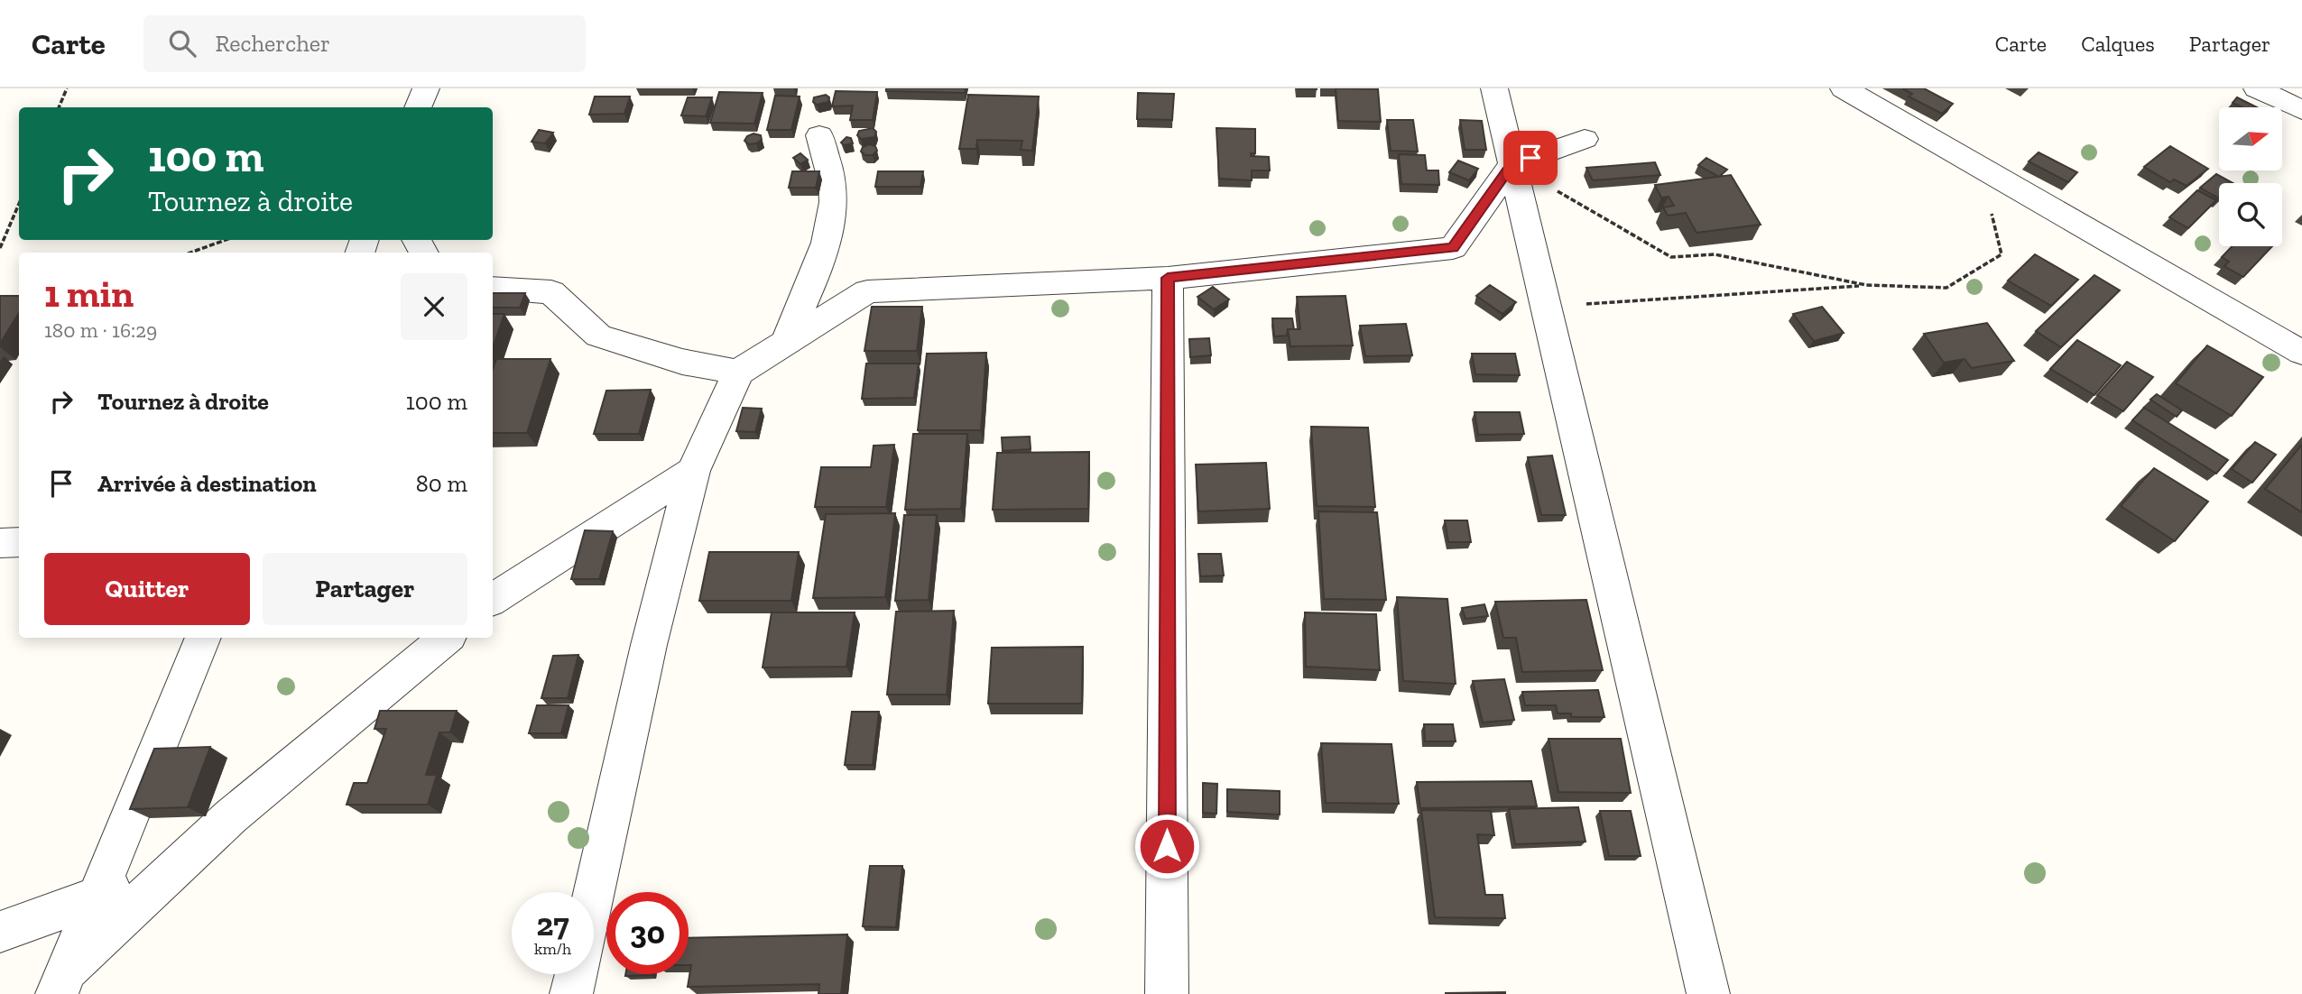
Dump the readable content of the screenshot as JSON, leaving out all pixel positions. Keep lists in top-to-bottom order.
{
  "north": "right",
  "page": {
    "header": "Carte",
    "search": "Rechercher",
    "nav": ["Carte", "Calques", "Partager"],
    "turn": ["100 m", "Tournez à droite"],
    "heading": ["1 min", "180 m · 16:29"],
    "list": [
      {
        "name": "Tournez à droite",
        "value": "100 m"
      },
      {
        "name": "Arrivée à destination",
        "value": "80 m"
      }
    ],
    "buttons": ["Quitter", "Partager"],
    "speed": "27 km/h",
    "limit": "30"
  }
}
